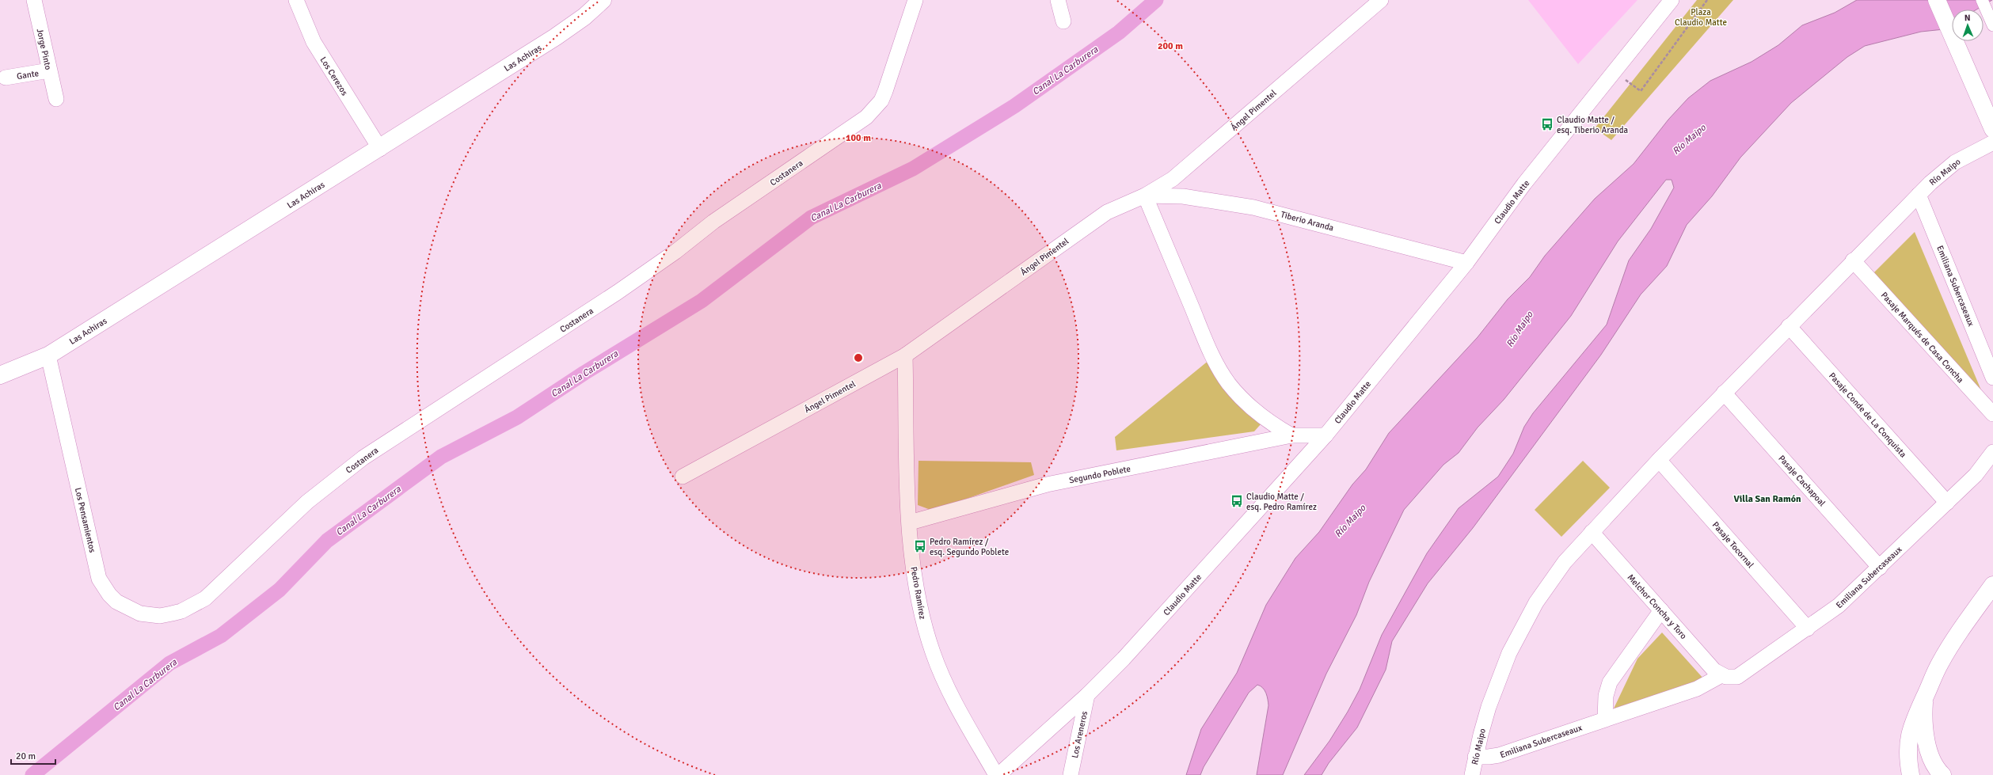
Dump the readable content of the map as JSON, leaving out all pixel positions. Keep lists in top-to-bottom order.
{
  "streets": {
    "street": [
      "Jorge Pinto",
      "Las Achiras",
      "Gante",
      "Los Cerezos",
      "Ángel Pimentel",
      "Río Maipo",
      "Costanera",
      "Claudio Matte",
      "Tiberio Aranda",
      "Emiliana Subercaseaux",
      "Pasaje Marqués de Casa Concha",
      "Pasaje Conde de La Conquista",
      "Segundo Poblete",
      "Pasaje Cachapoal",
      "Los Pensamientos",
      "Pasaje Tocornal",
      "Pedro Ramírez",
      "Melchor Concha y Toro",
      "Los Areneros"
    ]
  },
  "crossings": [
    ["Jorge Pinto", "Gante"],
    ["Las Achiras", "Los Cerezos"],
    ["Las Achiras", "Los Pensamientos"],
    ["Ángel Pimentel", "Tiberio Aranda"],
    ["Ángel Pimentel", "Pedro Ramírez"],
    ["Río Maipo", "Emiliana Subercaseaux"],
    ["Río Maipo", "Pasaje Marqués de Casa Concha"],
    ["Río Maipo", "Pasaje Conde de La Conquista"],
    ["Río Maipo", "Pasaje Cachapoal"],
    ["Río Maipo", "Pasaje Tocornal"],
    ["Río Maipo", "Melchor Concha y Toro"],
    ["Costanera", "Los Pensamientos"],
    ["Claudio Matte", "Tiberio Aranda"],
    ["Claudio Matte", "Segundo Poblete"],
    ["Claudio Matte", "Los Areneros"],
    ["Emiliana Subercaseaux", "Pasaje Conde de La Conquista"],
    ["Emiliana Subercaseaux", "Pasaje Cachapoal"],
    ["Emiliana Subercaseaux", "Pasaje Tocornal"],
    ["Emiliana Subercaseaux", "Melchor Concha y Toro"],
    ["Segundo Poblete", "Pedro Ramírez"]
  ],
  "districts": ["Villa San Ramón"],
  "water": ["Canal La Carburera", "Río Maipo"],
  "parks": ["Plaza Claudio Matte"],
  "places": {
    "bus stop": ["Claudio Matte / esq. Tiberio Aranda", "Claudio Matte / esq. Pedro Ramírez", "Pedro Ramírez / esq. Segundo Poblete"]
  },
  "scale_bar": "20 m",
  "north": "top",
  "rings": ["200 m", "100 m"]
}
